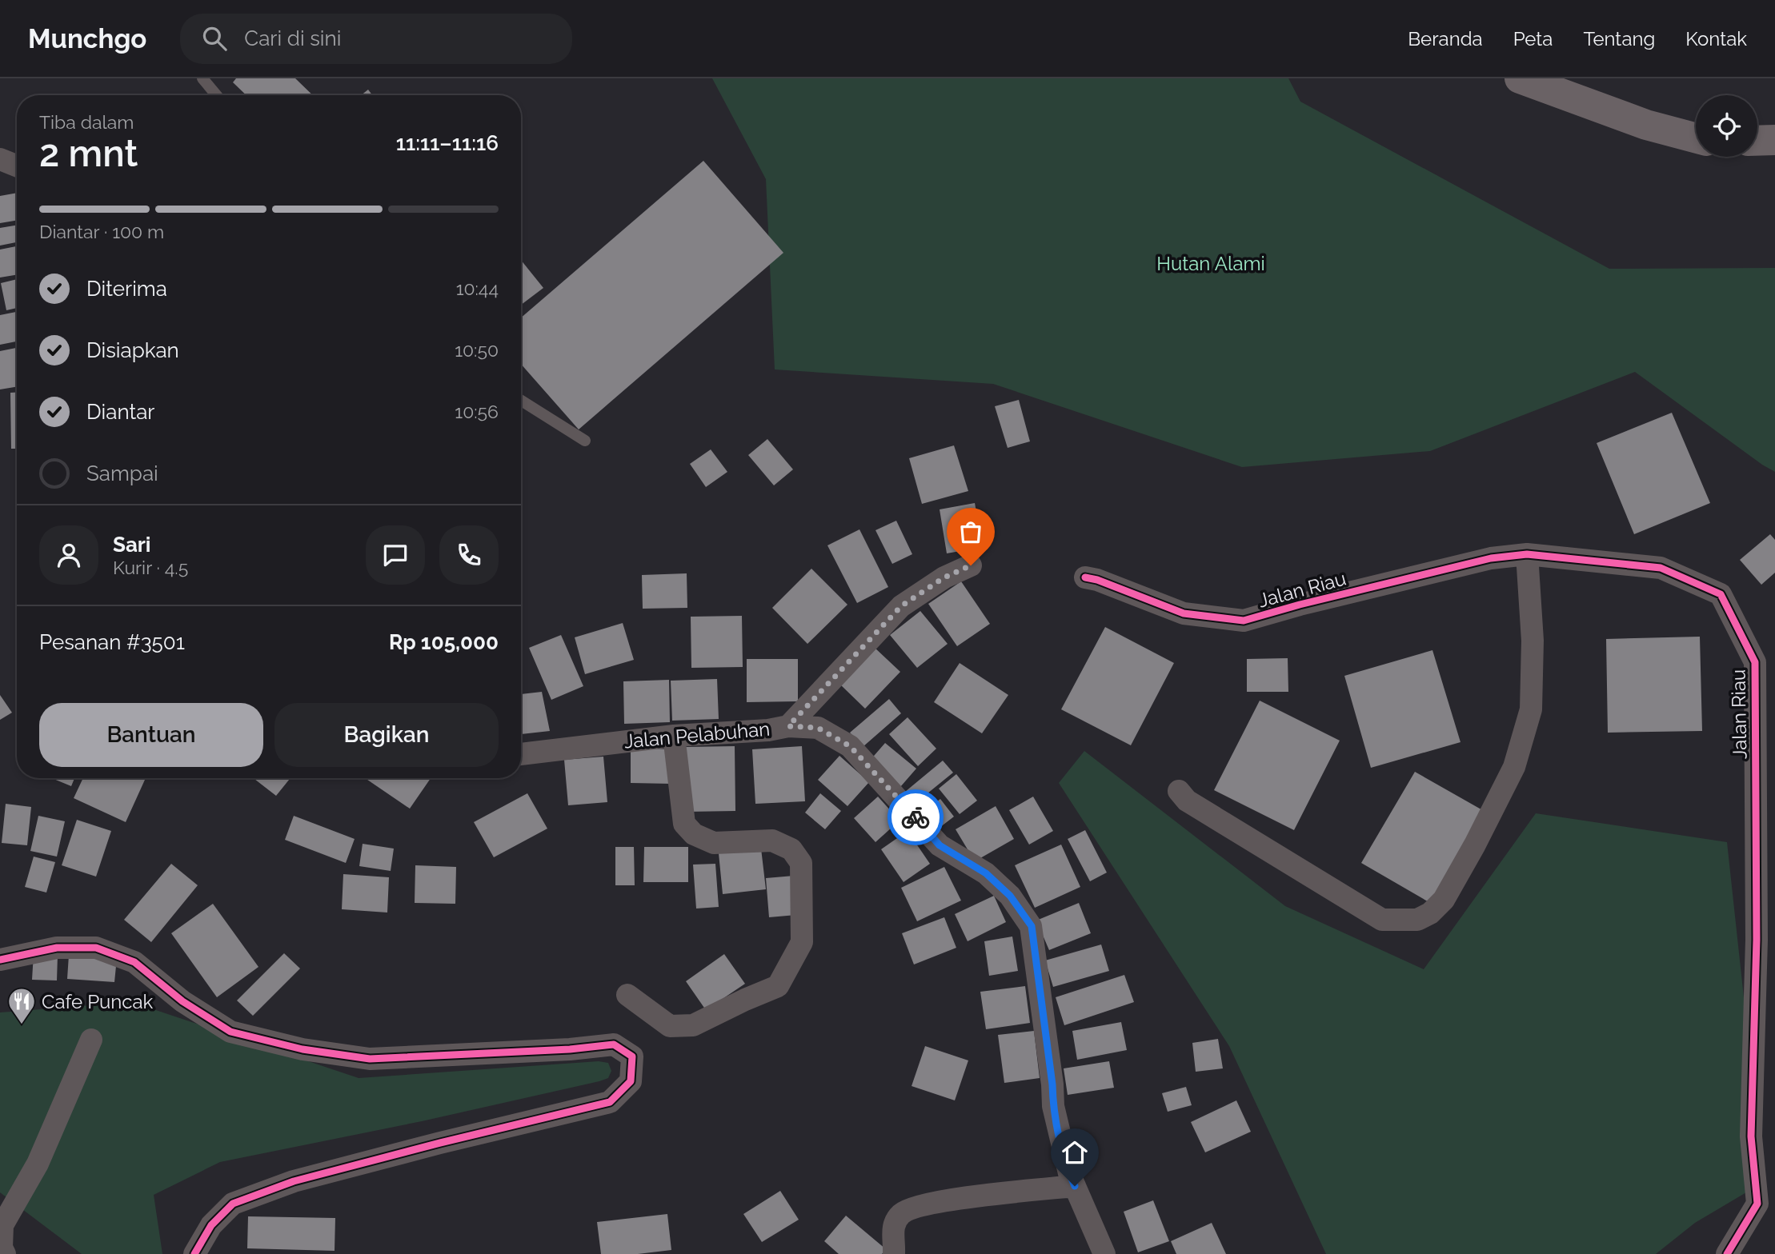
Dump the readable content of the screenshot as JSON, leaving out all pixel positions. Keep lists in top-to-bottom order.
{
  "streets": {
    "street": ["Jalan Riau", "Jalan Pelabuhan"]
  },
  "parks": ["Hutan Alami"],
  "places": {
    "restaurant": ["Cafe Puncak"]
  },
  "page": {
    "header": "Munchgo",
    "search": "Cari di sini",
    "nav": [
      "Beranda",
      "Peta",
      "Tentang",
      "Kontak"
    ],
    "heading": ["2 mnt", "Tiba dalam", "11:11–11:16"],
    "panel": [
      "Sari",
      "Kurir · 4.5",
      "Pesanan #3501",
      "Rp 105,000"
    ],
    "bar": "Diantar · 100 m",
    "list": [
      ["Diterima", "10:44"],
      ["Disiapkan", "10:50"],
      ["Diantar", "10:56"],
      "Sampai"
    ],
    "buttons": ["Bantuan", "Bagikan"]
  }
}
